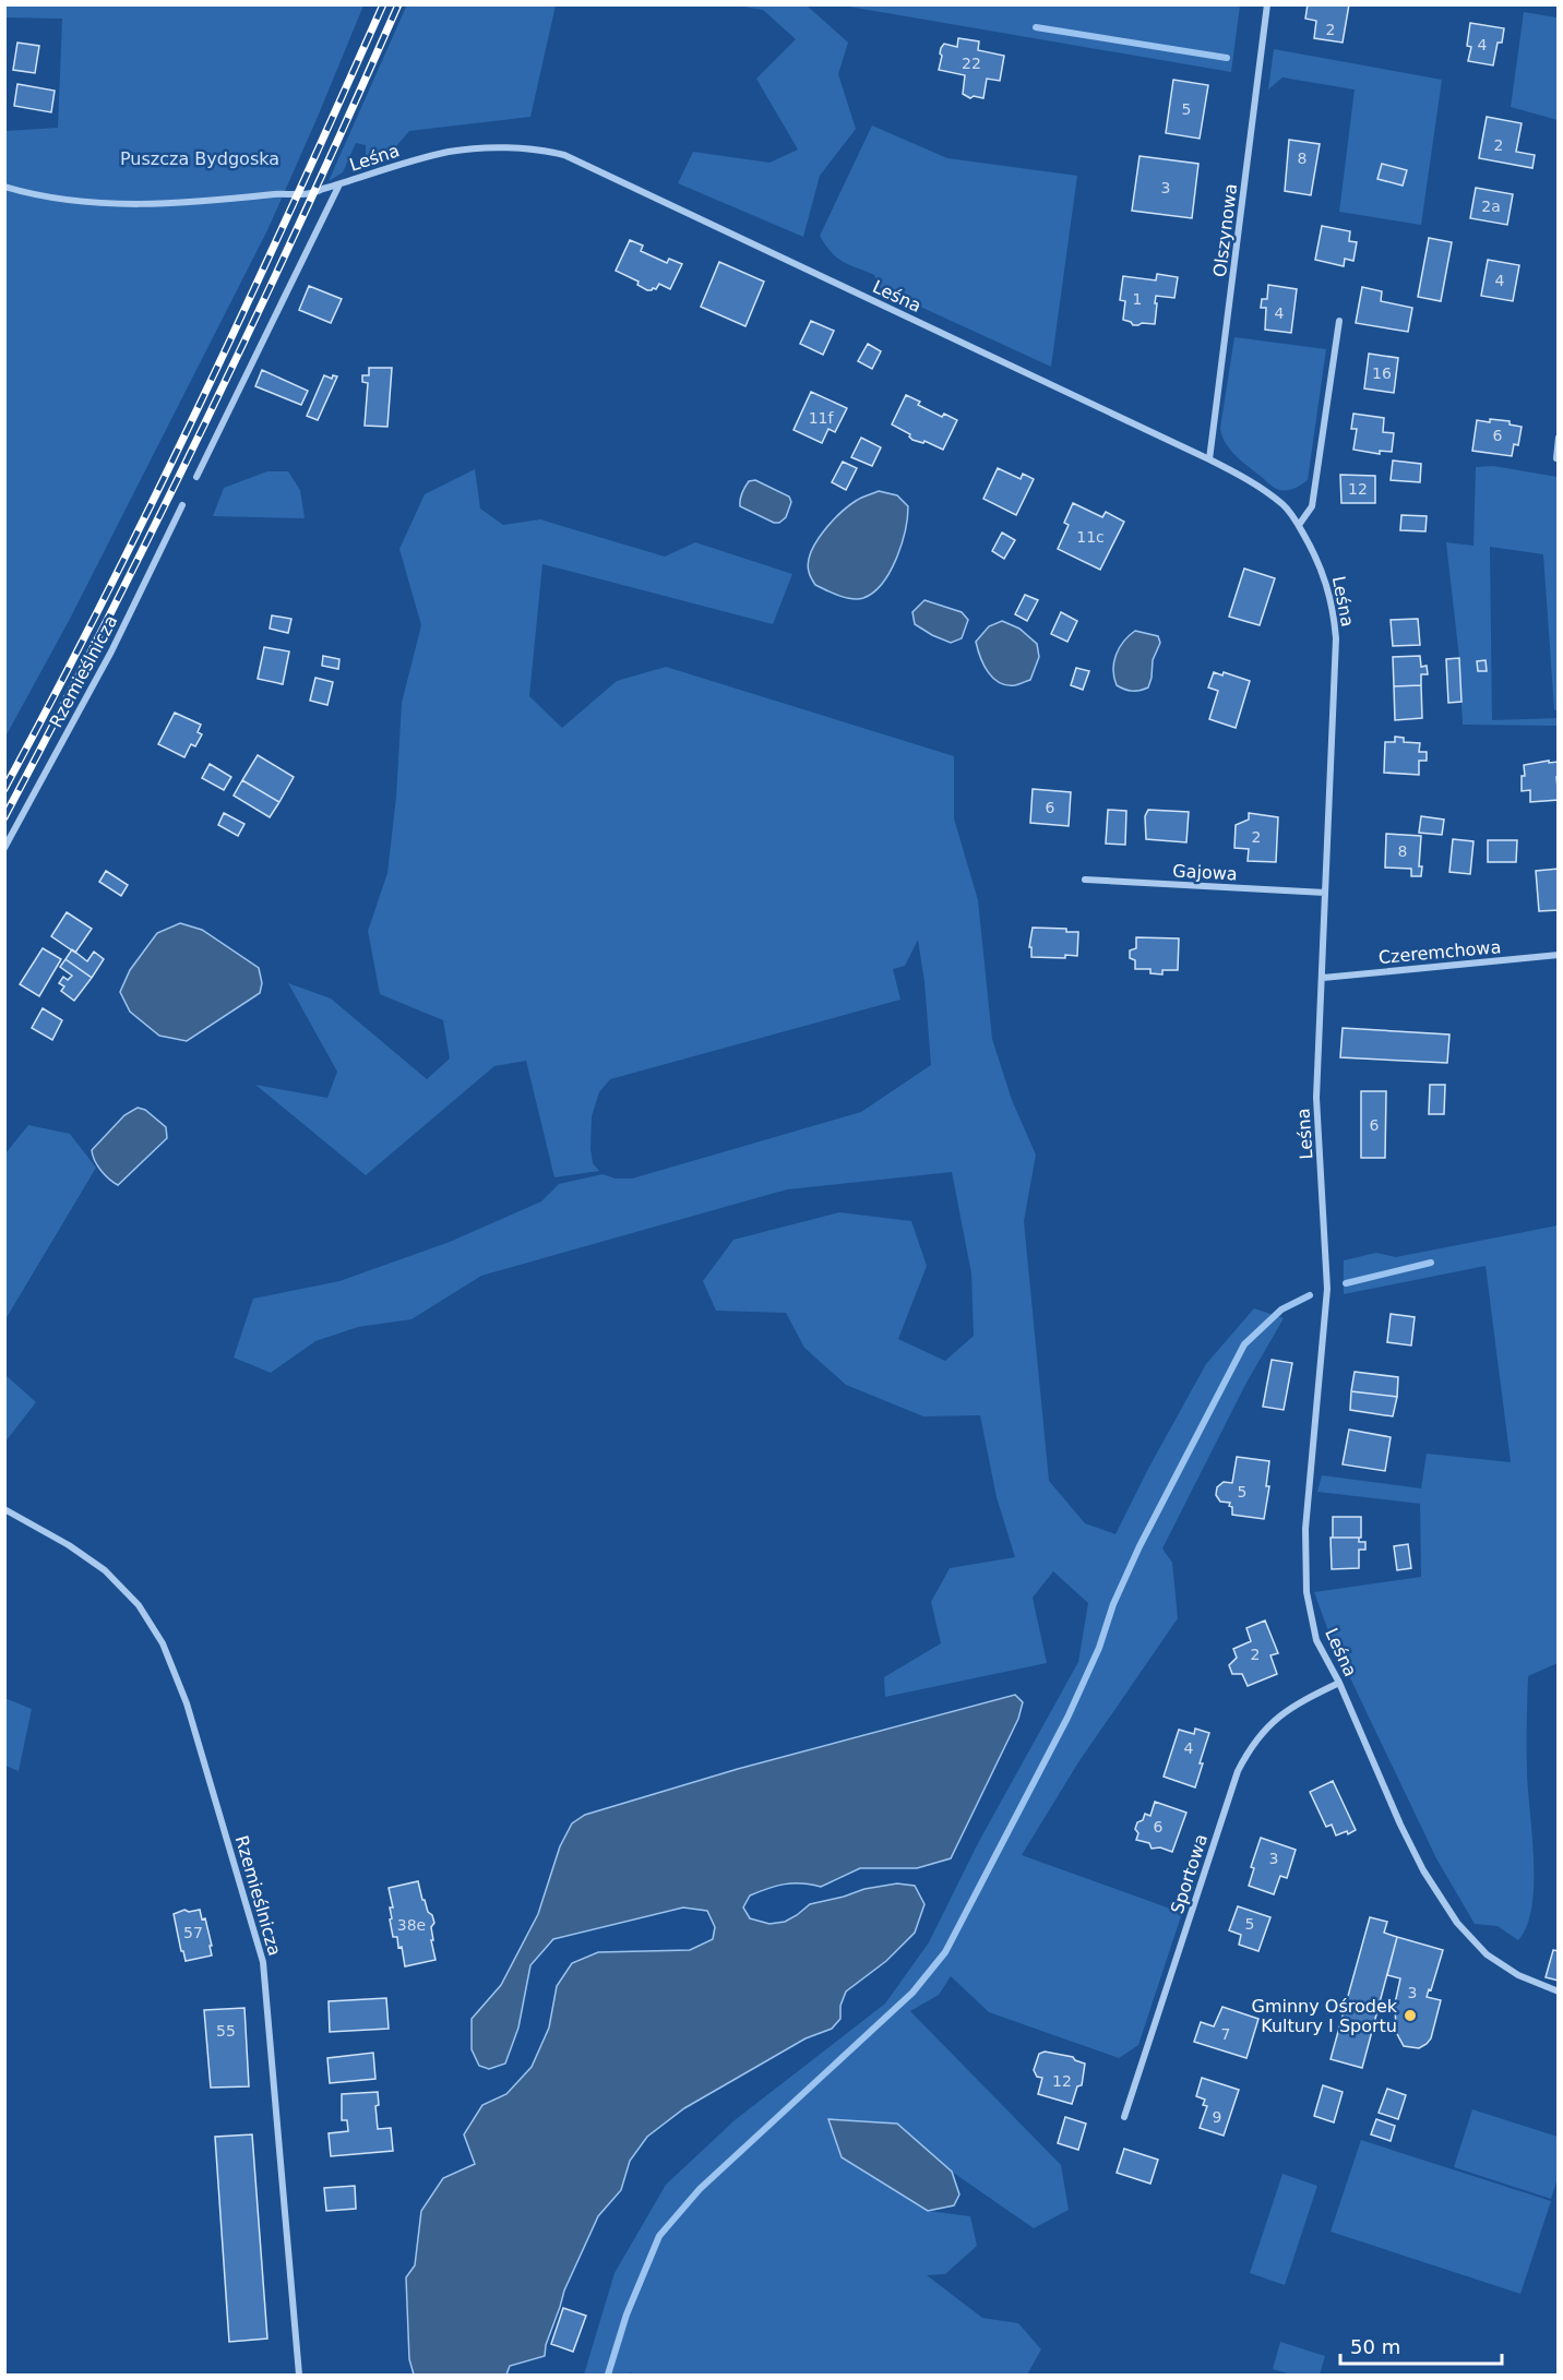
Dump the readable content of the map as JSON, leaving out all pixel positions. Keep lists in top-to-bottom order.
{
  "streets": {
    "street": [
      "Leśna",
      "Olszynowa",
      "Rzemieślnicza",
      "Gajowa",
      "Czeremchowa",
      "Sportowa"
    ]
  },
  "crossings": [
    ["Leśna", "Olszynowa"],
    ["Leśna", "Gajowa"],
    ["Leśna", "Czeremchowa"],
    ["Leśna", "Sportowa"]
  ],
  "parks": ["Puszcza Bydgoska"],
  "places": ["Gminny Ośrodek Kultury I Sportu"],
  "house_numbers": [
    "2",
    "4",
    "22",
    "5",
    "2",
    "8",
    "3",
    "2a",
    "4",
    "1",
    "4",
    "16",
    "11f",
    "6",
    "12",
    "11c",
    "6",
    "2",
    "8",
    "6",
    "5",
    "2",
    "4",
    "6",
    "3",
    "5",
    "38e",
    "57",
    "3",
    "55",
    "7",
    "12",
    "9"
  ],
  "scale_bar": "50 m"
}
